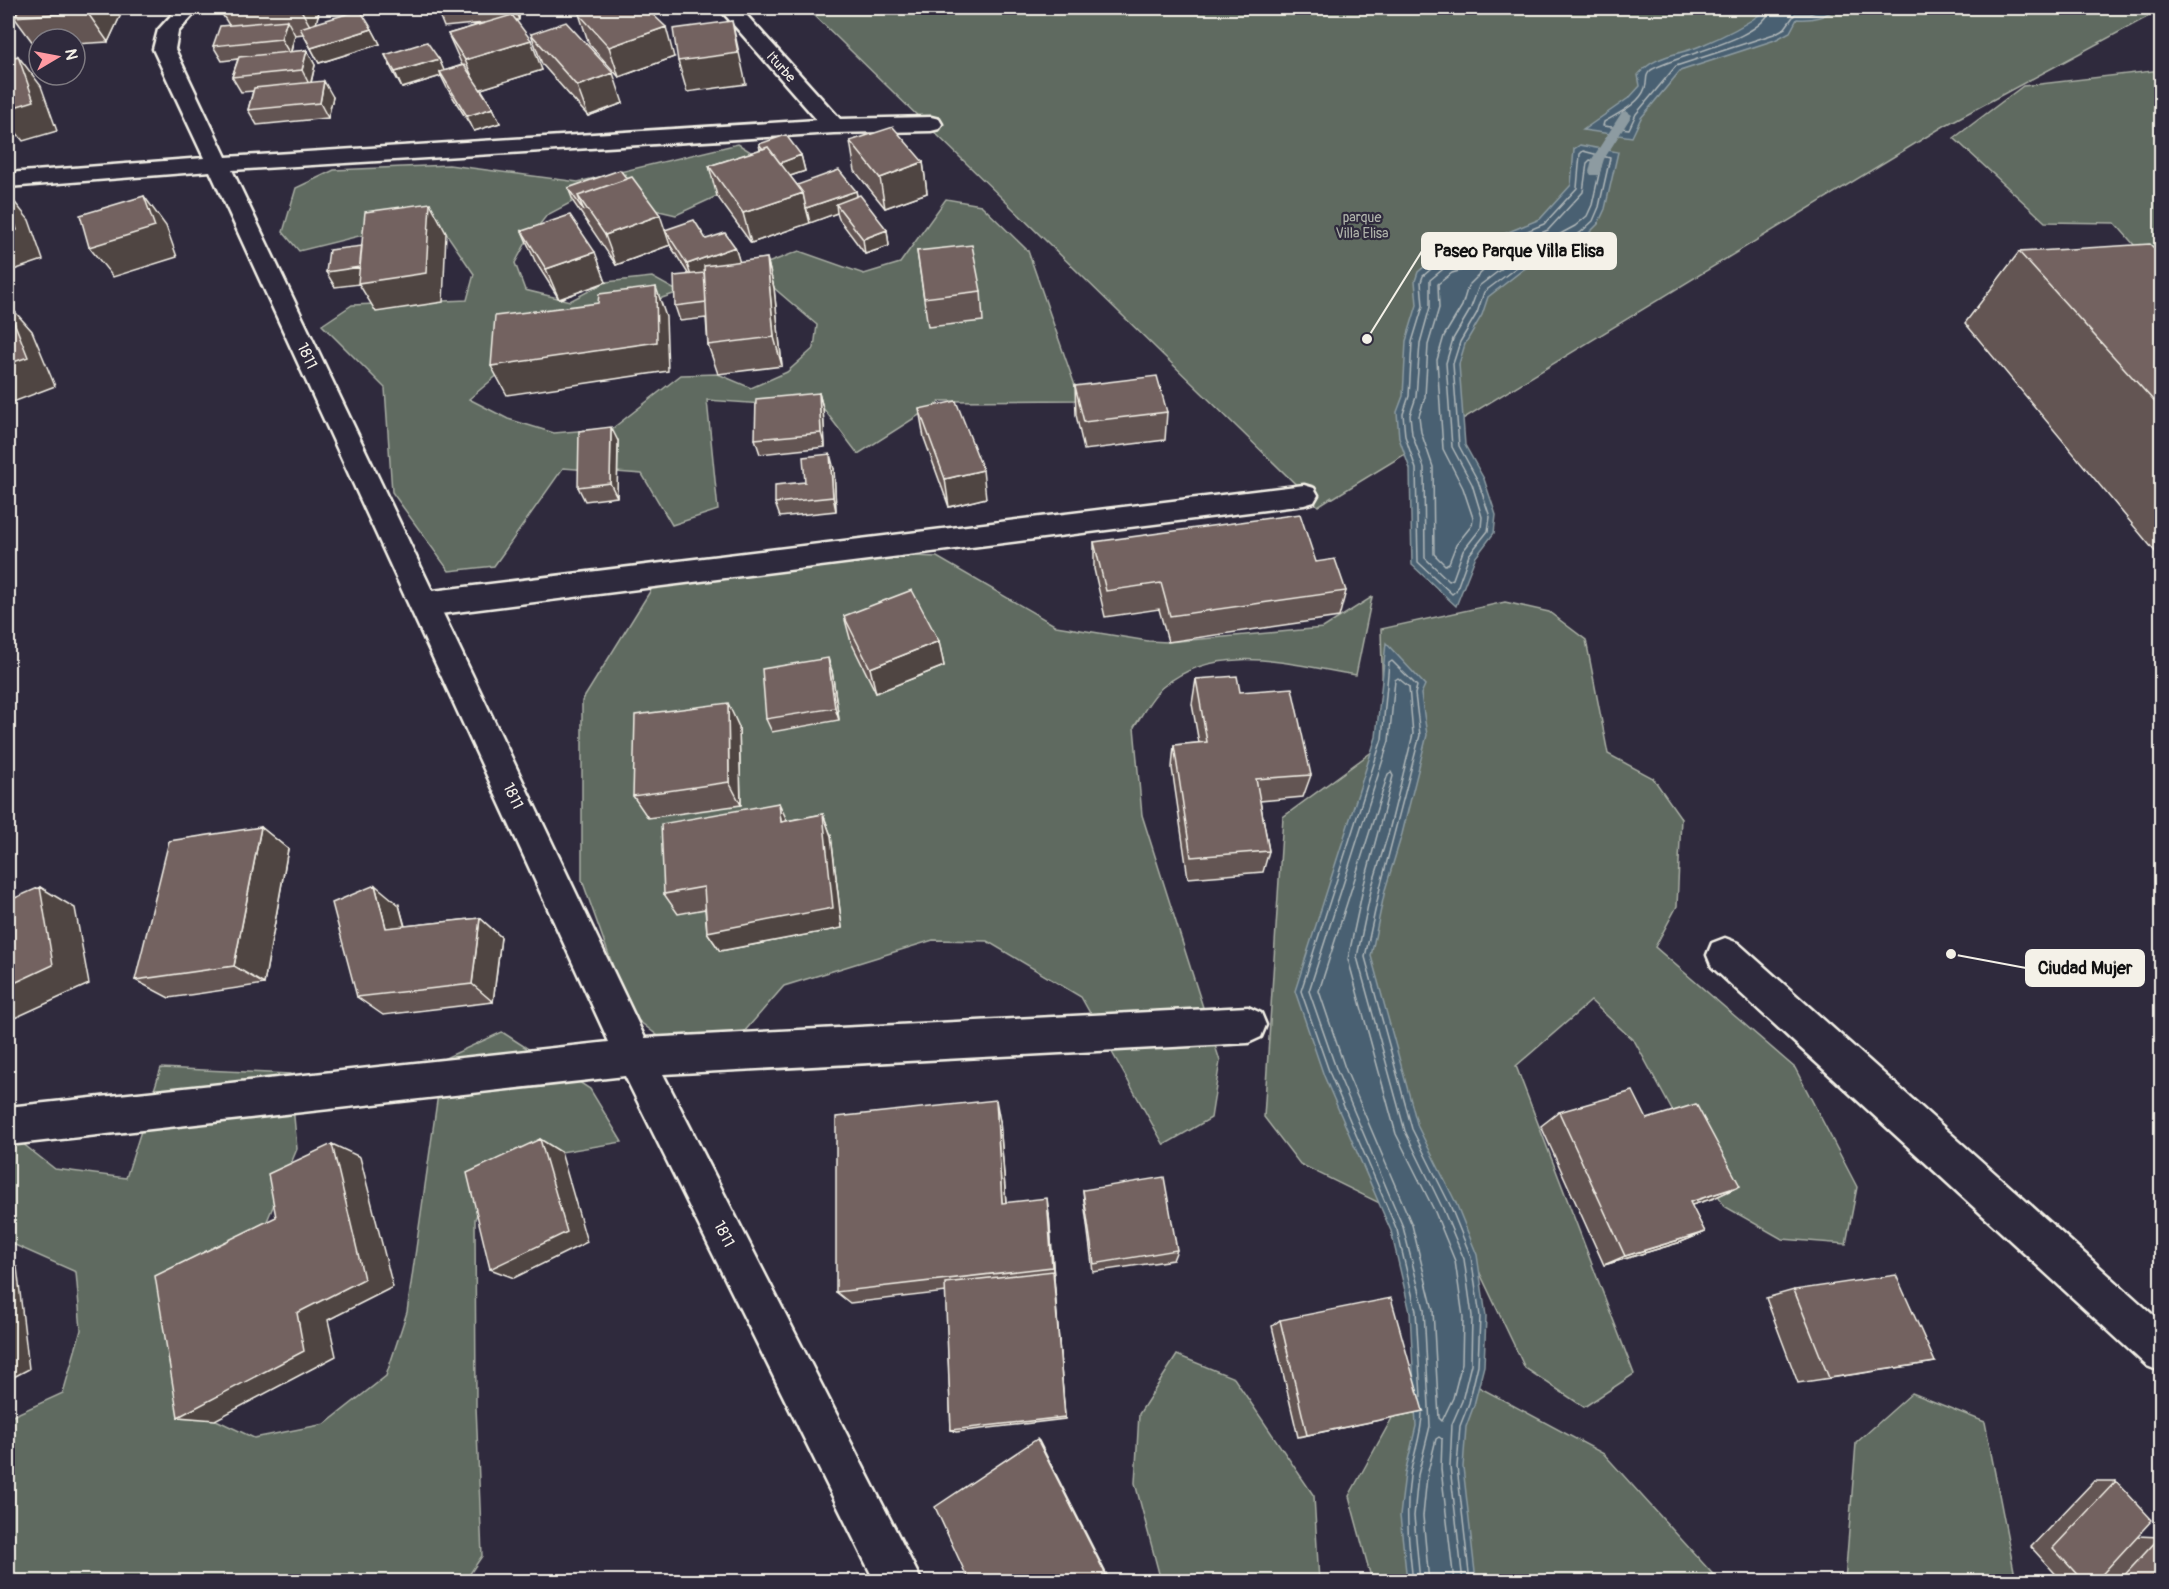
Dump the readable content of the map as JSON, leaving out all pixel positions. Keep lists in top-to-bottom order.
{
  "streets": {
    "street": ["Iturbe", "1811"]
  },
  "parks": ["parque Villa Elisa"],
  "places": ["Paseo Parque Villa Elisa", "Ciudad Mujer"],
  "north": "right"
}
